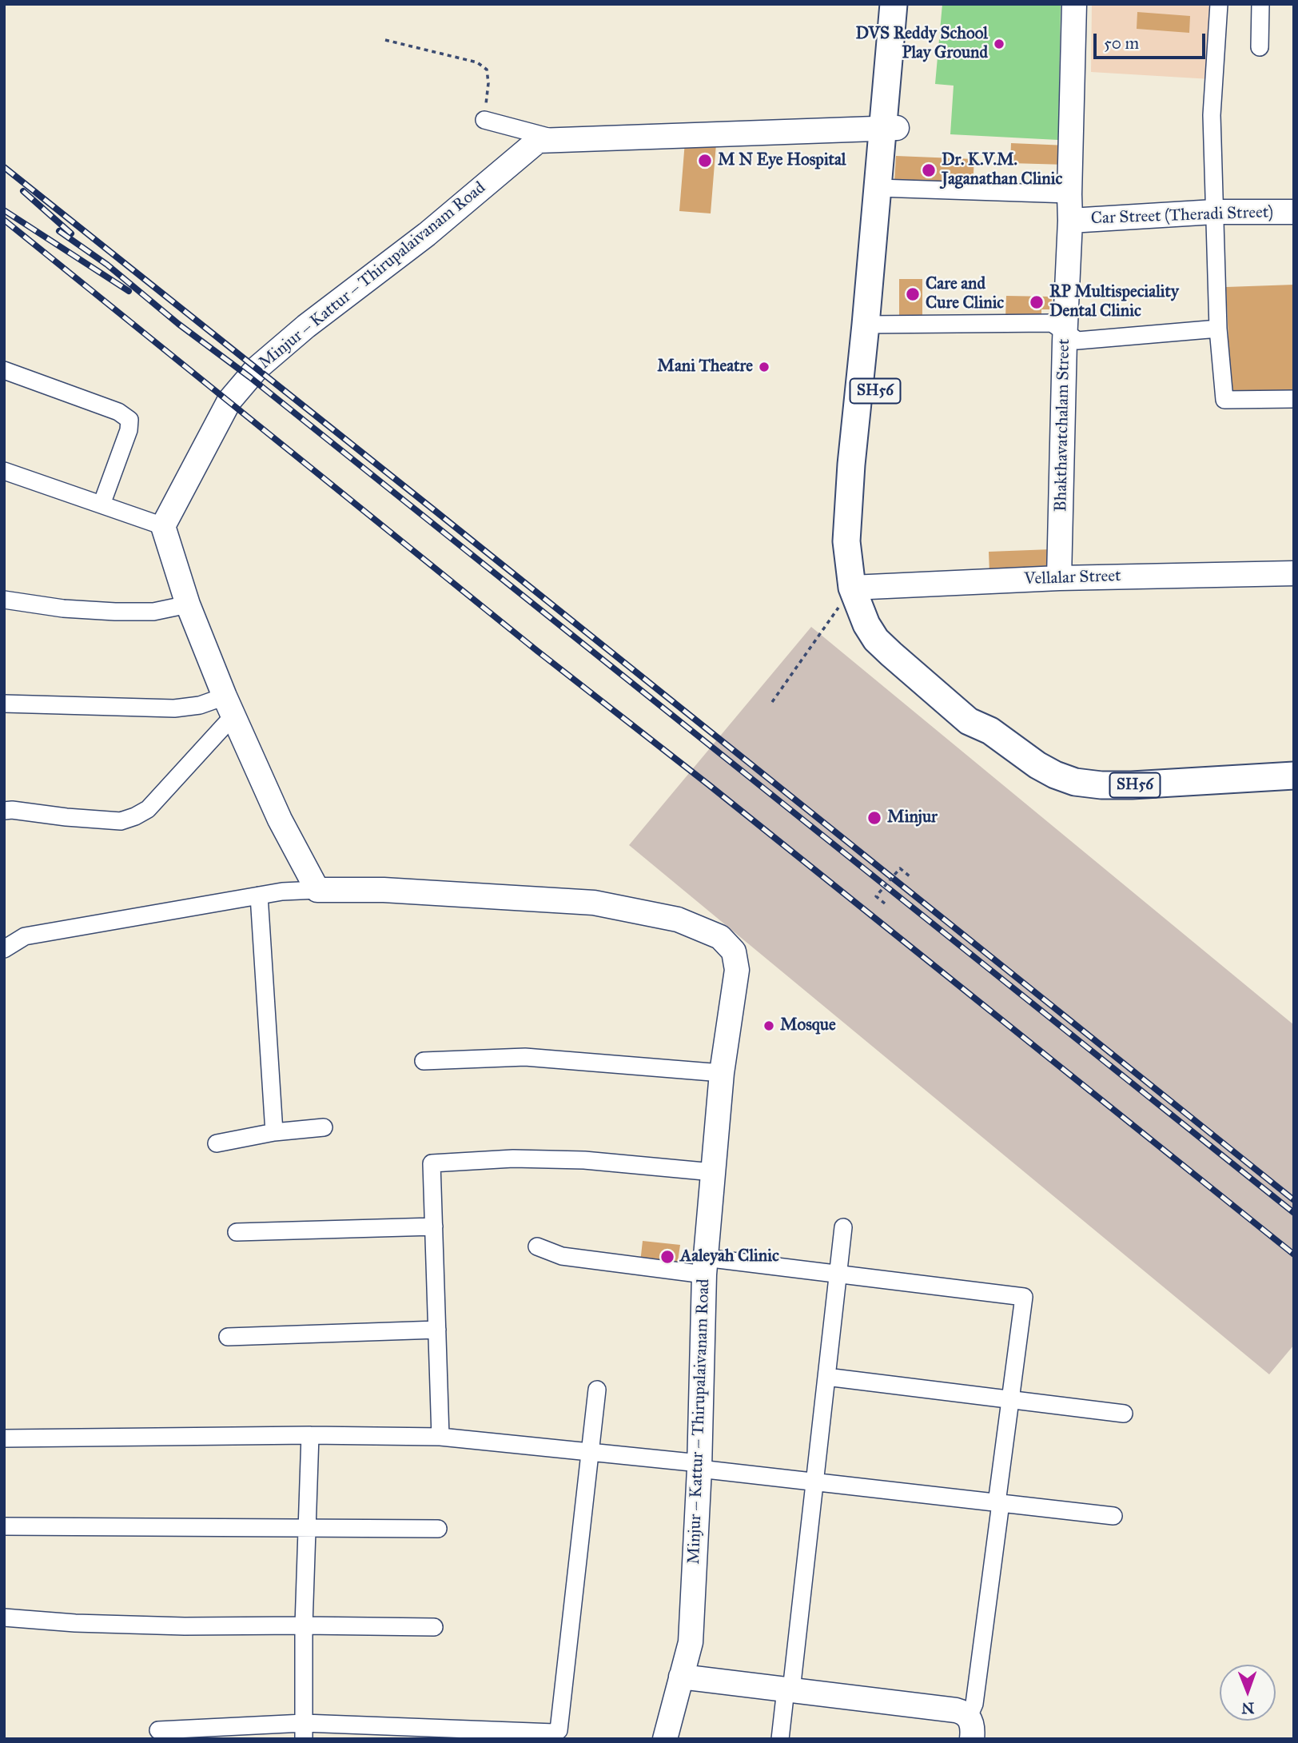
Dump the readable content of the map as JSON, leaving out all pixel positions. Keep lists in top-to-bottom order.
{
  "streets": {
    "main road": [
      "Car Street (Theradi Street)",
      "Minjur – Kattur – Thirupalaivanam Road",
      "SH56",
      "Bhakthavatchalam Street",
      "Vellalar Street"
    ]
  },
  "crossings": [
    ["Car Street (Theradi Street)", "Bhakthavatchalam Street"],
    ["Minjur – Kattur – Thirupalaivanam Road", "SH56"],
    ["SH56", "Vellalar Street"],
    ["Bhakthavatchalam Street", "Vellalar Street"]
  ],
  "places": [
    "DVS Reddy School Play Ground",
    "M N Eye Hospital",
    "Dr. K.V.M. Jaganathan Clinic",
    "Care and Cure Clinic",
    "RP Multispeciality Dental Clinic",
    "Mani Theatre",
    "Minjur",
    "Mosque",
    "Aaleyah Clinic"
  ],
  "scale_bar": "50 m",
  "north": "bottom"
}
